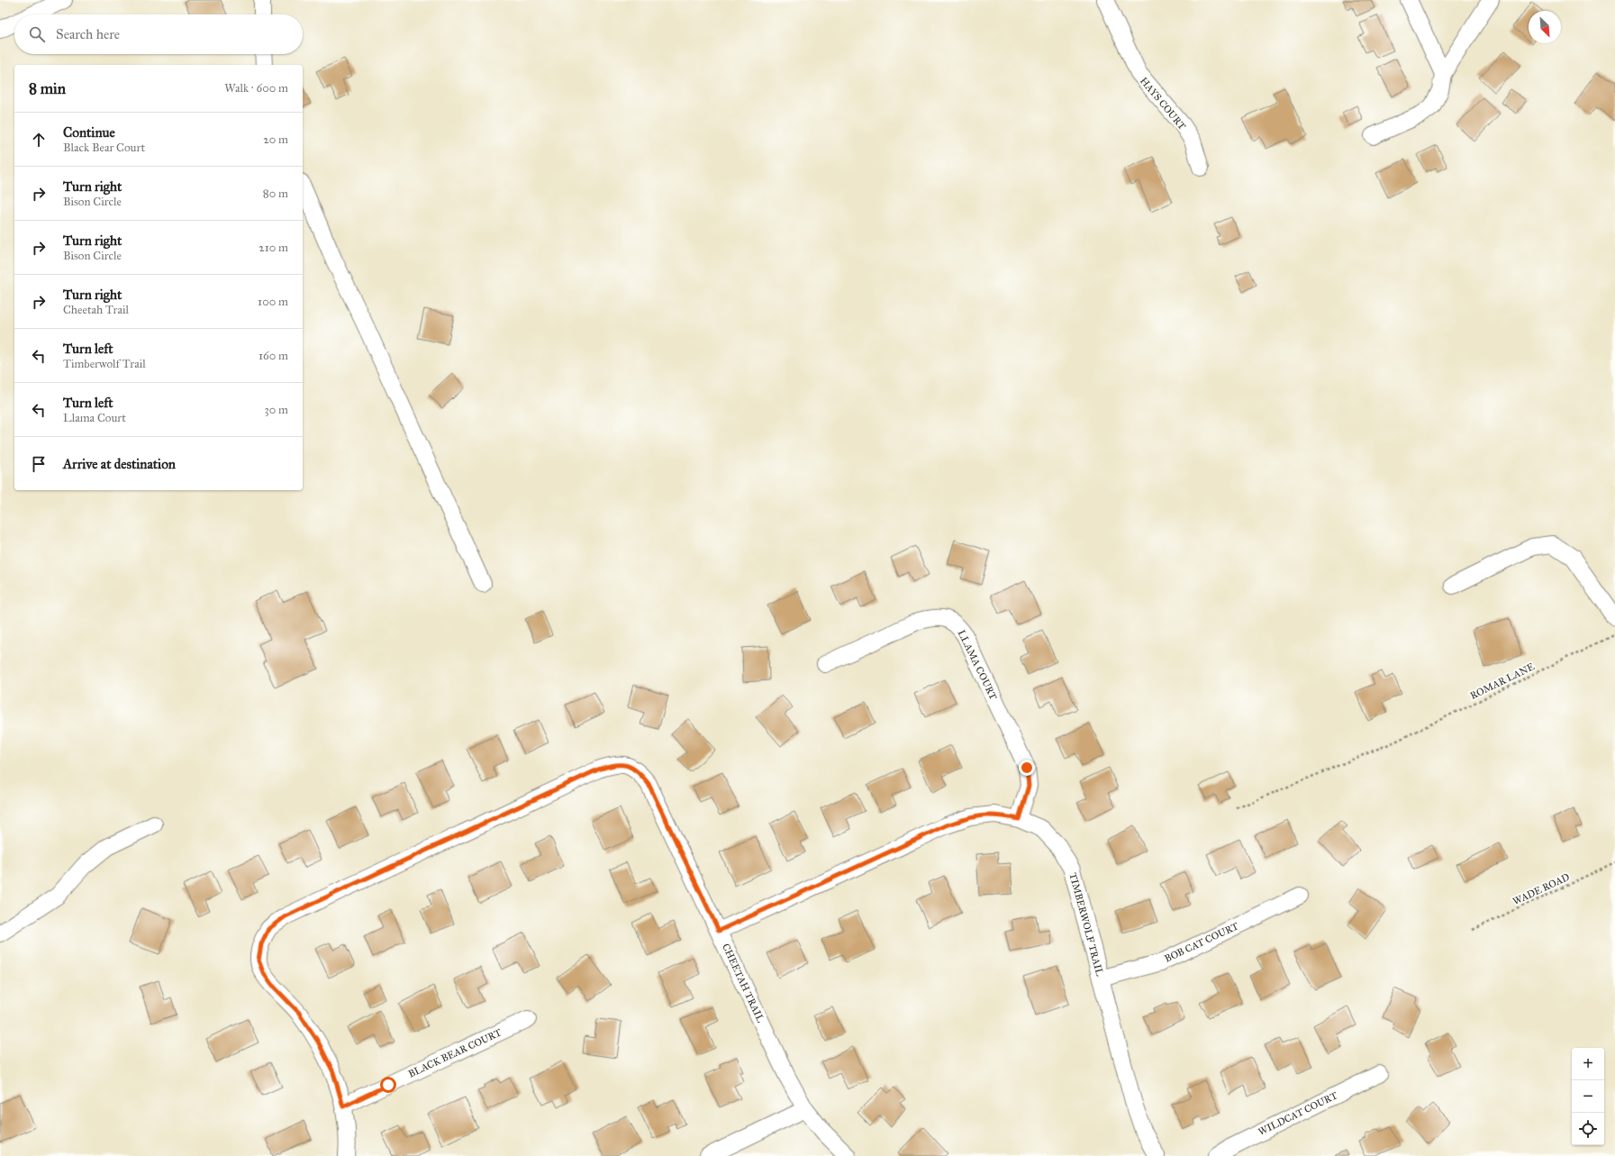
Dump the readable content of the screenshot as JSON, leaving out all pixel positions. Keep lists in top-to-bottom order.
{
  "streets": {
    "street": [
      "HAYS COURT",
      "LLAMA COURT",
      "TIMBERWOLF TRAIL",
      "BOB CAT COURT",
      "CHEETAH TRAIL",
      "BLACK BEAR COURT",
      "WILDCAT COURT"
    ],
    "path": ["ROMAR LANE", "WADE ROAD"]
  },
  "crossings": [
    ["LLAMA COURT", "TIMBERWOLF TRAIL"],
    ["TIMBERWOLF TRAIL", "BOB CAT COURT"],
    ["TIMBERWOLF TRAIL", "CHEETAH TRAIL"],
    ["CHEETAH TRAIL", "BLACK BEAR COURT"]
  ],
  "north": "bottom right",
  "page": {
    "search": "Search here",
    "heading": ["8 min", "Walk · 600 m"],
    "list": [
      ["Continue", "Black Bear Court", "20 m"],
      ["Turn right", "Bison Circle", "80 m"],
      ["Turn right", "Bison Circle", "210 m"],
      ["Turn right", "Cheetah Trail", "100 m"],
      ["Turn left", "Timberwolf Trail", "160 m"],
      ["Turn left", "Llama Court", "30 m"],
      "Arrive at destination"
    ],
    "map_buttons": ["+", "−"]
  }
}
